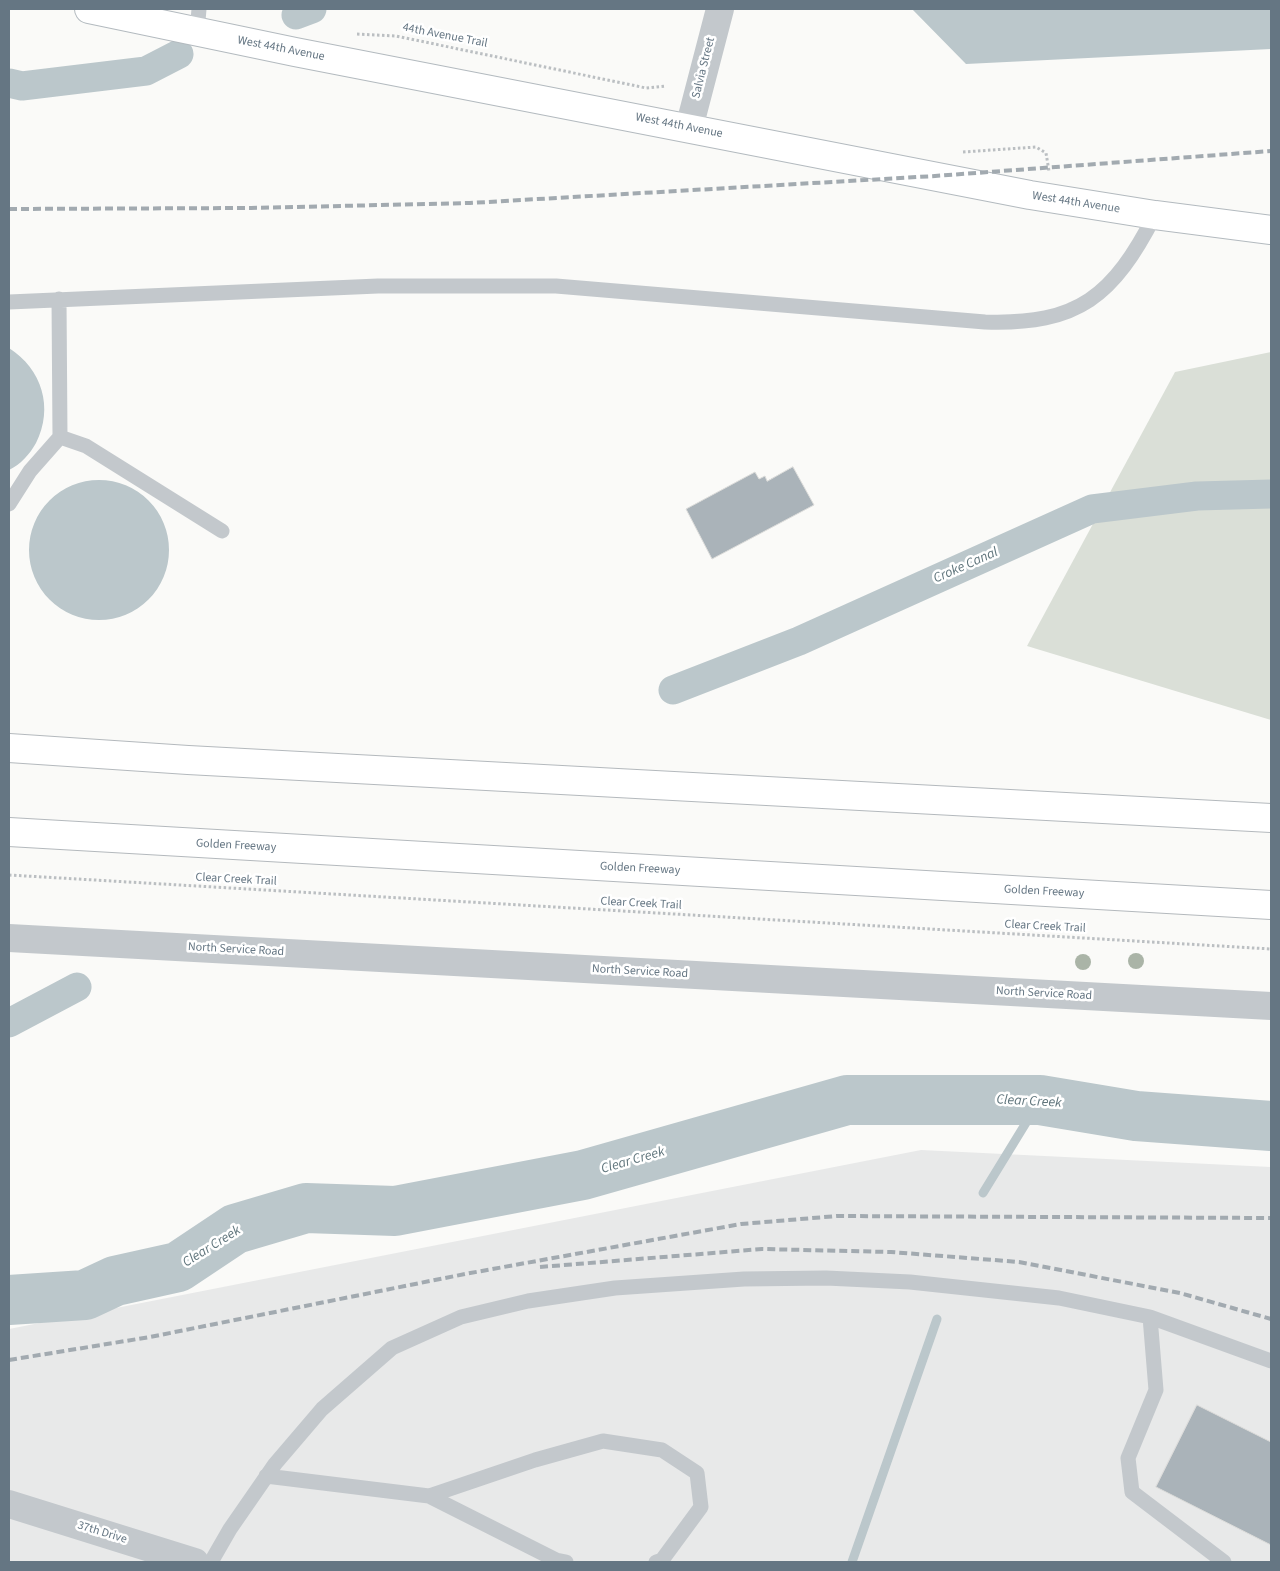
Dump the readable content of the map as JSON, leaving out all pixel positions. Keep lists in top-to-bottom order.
{
  "streets": {
    "main road": ["West 44th Avenue", "Golden Freeway"],
    "street": ["Salvia Street", "North Service Road", "37th Drive"],
    "path": ["44th Avenue Trail", "Clear Creek Trail"]
  },
  "crossings": [
    ["West 44th Avenue", "Salvia Street"]
  ],
  "water": ["Croke Canal", "Clear Creek"]
}
